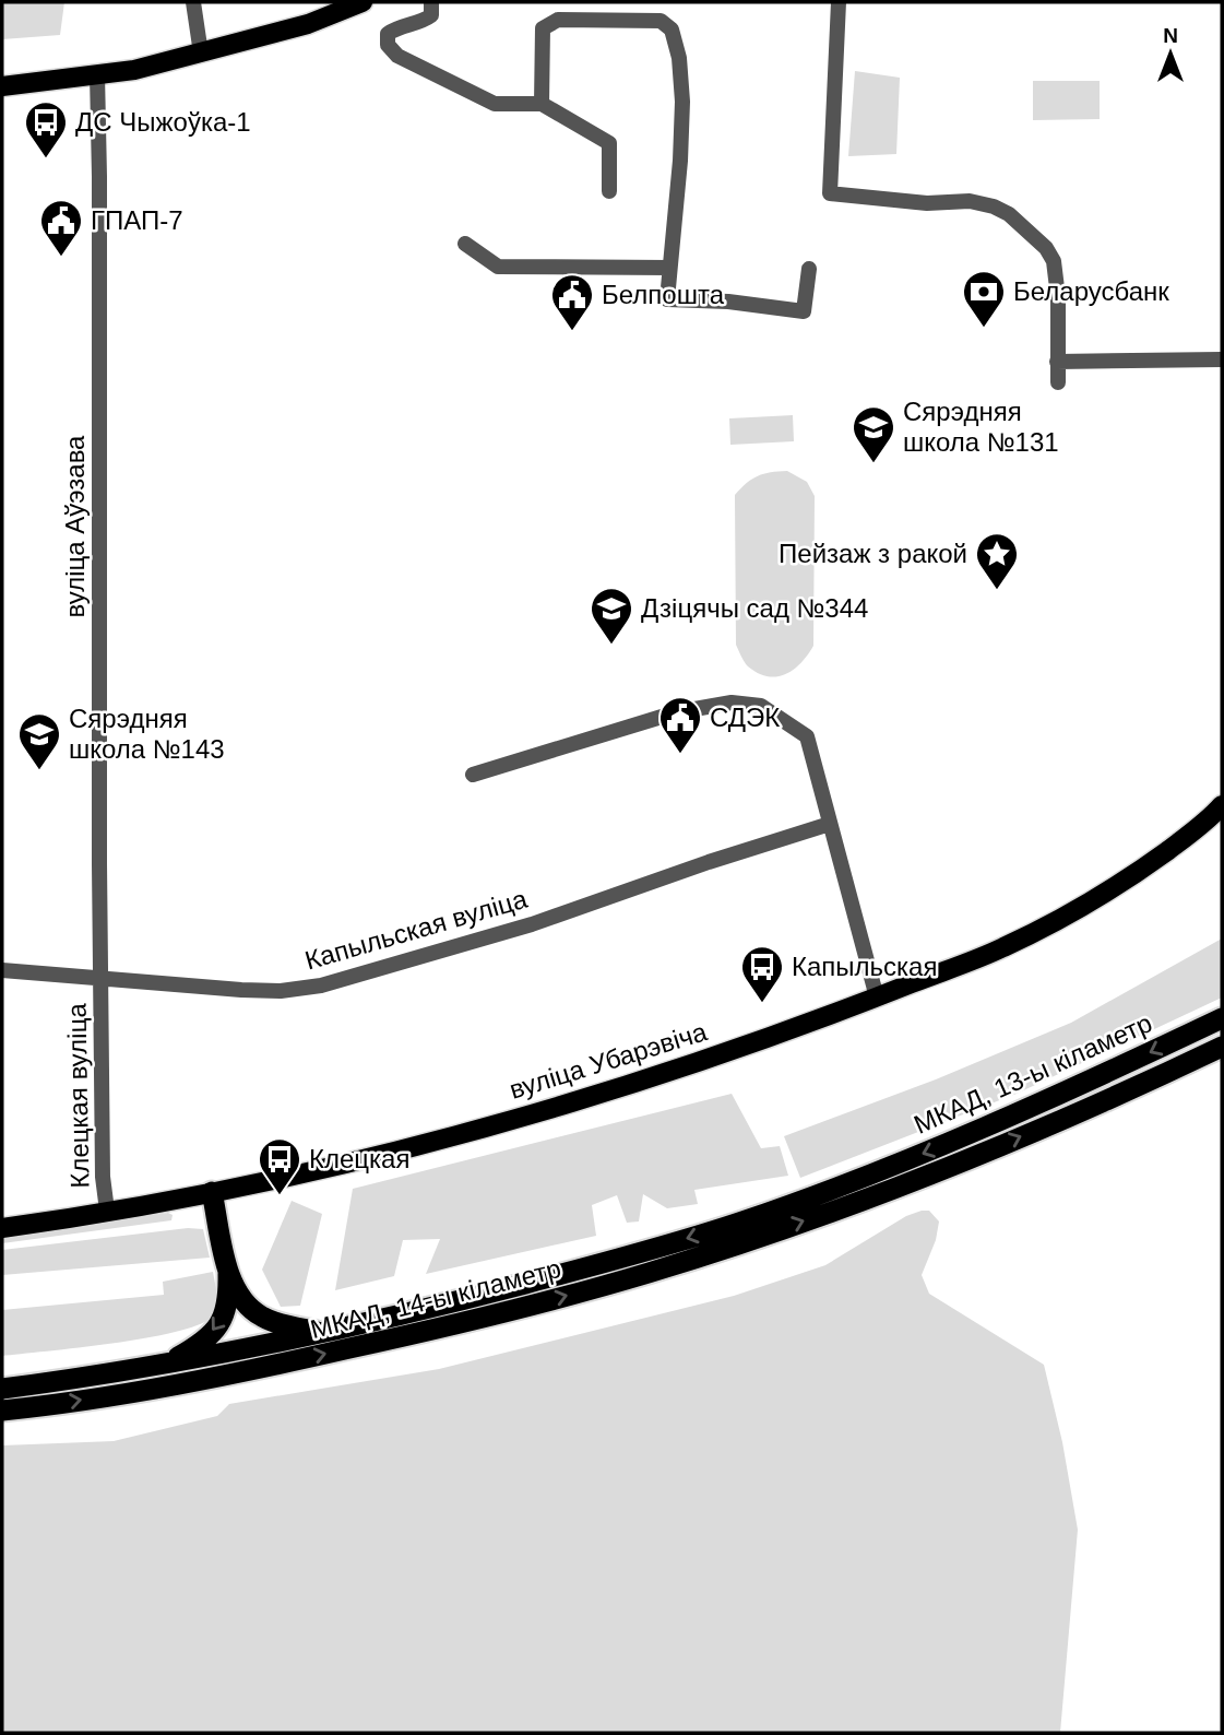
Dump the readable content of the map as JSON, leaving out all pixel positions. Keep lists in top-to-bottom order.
{
  "streets": {
    "highway": ["МКАД, 13-ы кіламетр", "МКАД, 14-ы кіламетр"],
    "main road": ["вуліца Убарэвіча"],
    "street": ["вуліца Аўэзава", "Капыльская вуліца", "Клецкая вуліца"]
  },
  "crossings": [
    ["вуліца Аўэзава", "Капыльская вуліца"],
    ["вуліца Аўэзава", "Клецкая вуліца"],
    ["Капыльская вуліца", "Клецкая вуліца"],
    ["вуліца Убарэвіча", "Клецкая вуліца"],
    ["МКАД, 13-ы кіламетр", "МКАД, 14-ы кіламетр"]
  ],
  "places": {
    "bus stop": ["ДС Чыжоўка-1", "Капыльская", "Клецкая"],
    "public building": ["ГПАП-7", "Белпошта", "СДЭК"],
    "bank": ["Беларусбанк"],
    "school or university": ["Сярэдняя школа №131", "Дзіцячы сад №344", "Сярэдняя школа №143"],
    "place": ["Пейзаж з ракой"]
  },
  "north": "top"
}
